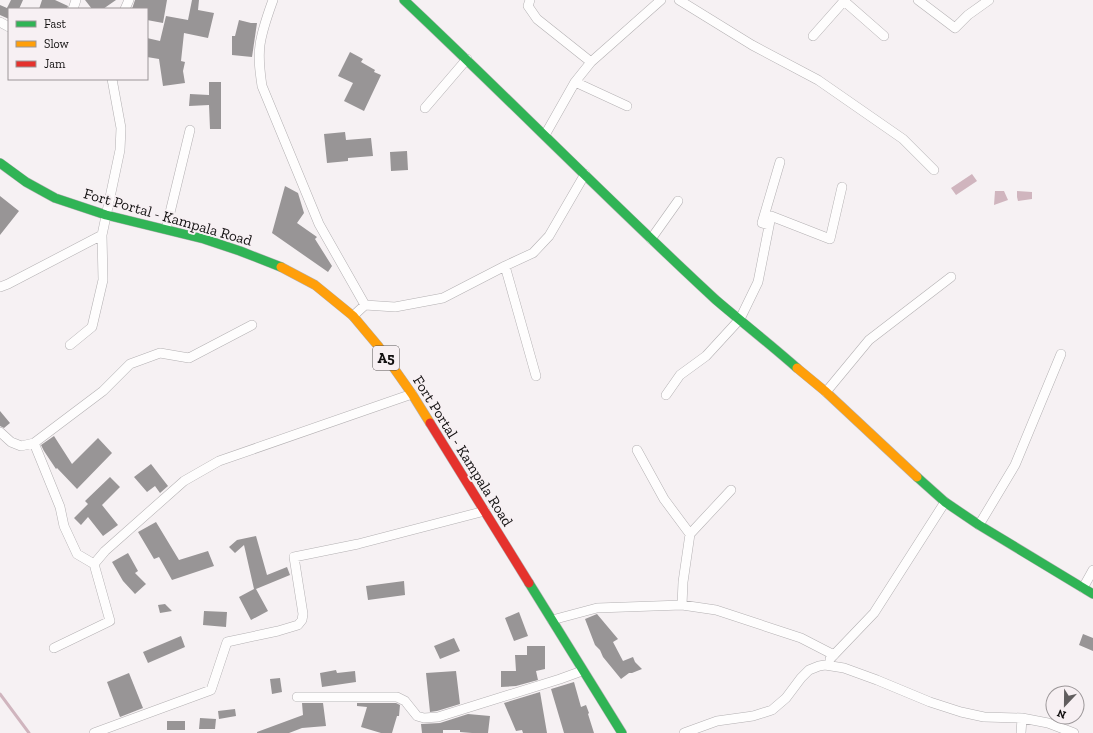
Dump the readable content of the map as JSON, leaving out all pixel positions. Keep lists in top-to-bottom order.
{
  "streets": {
    "street": ["Fort Portal - Kampala Road", "A5"]
  },
  "legend": ["Fast", "Slow", "Jam"],
  "north": "bottom"
}
